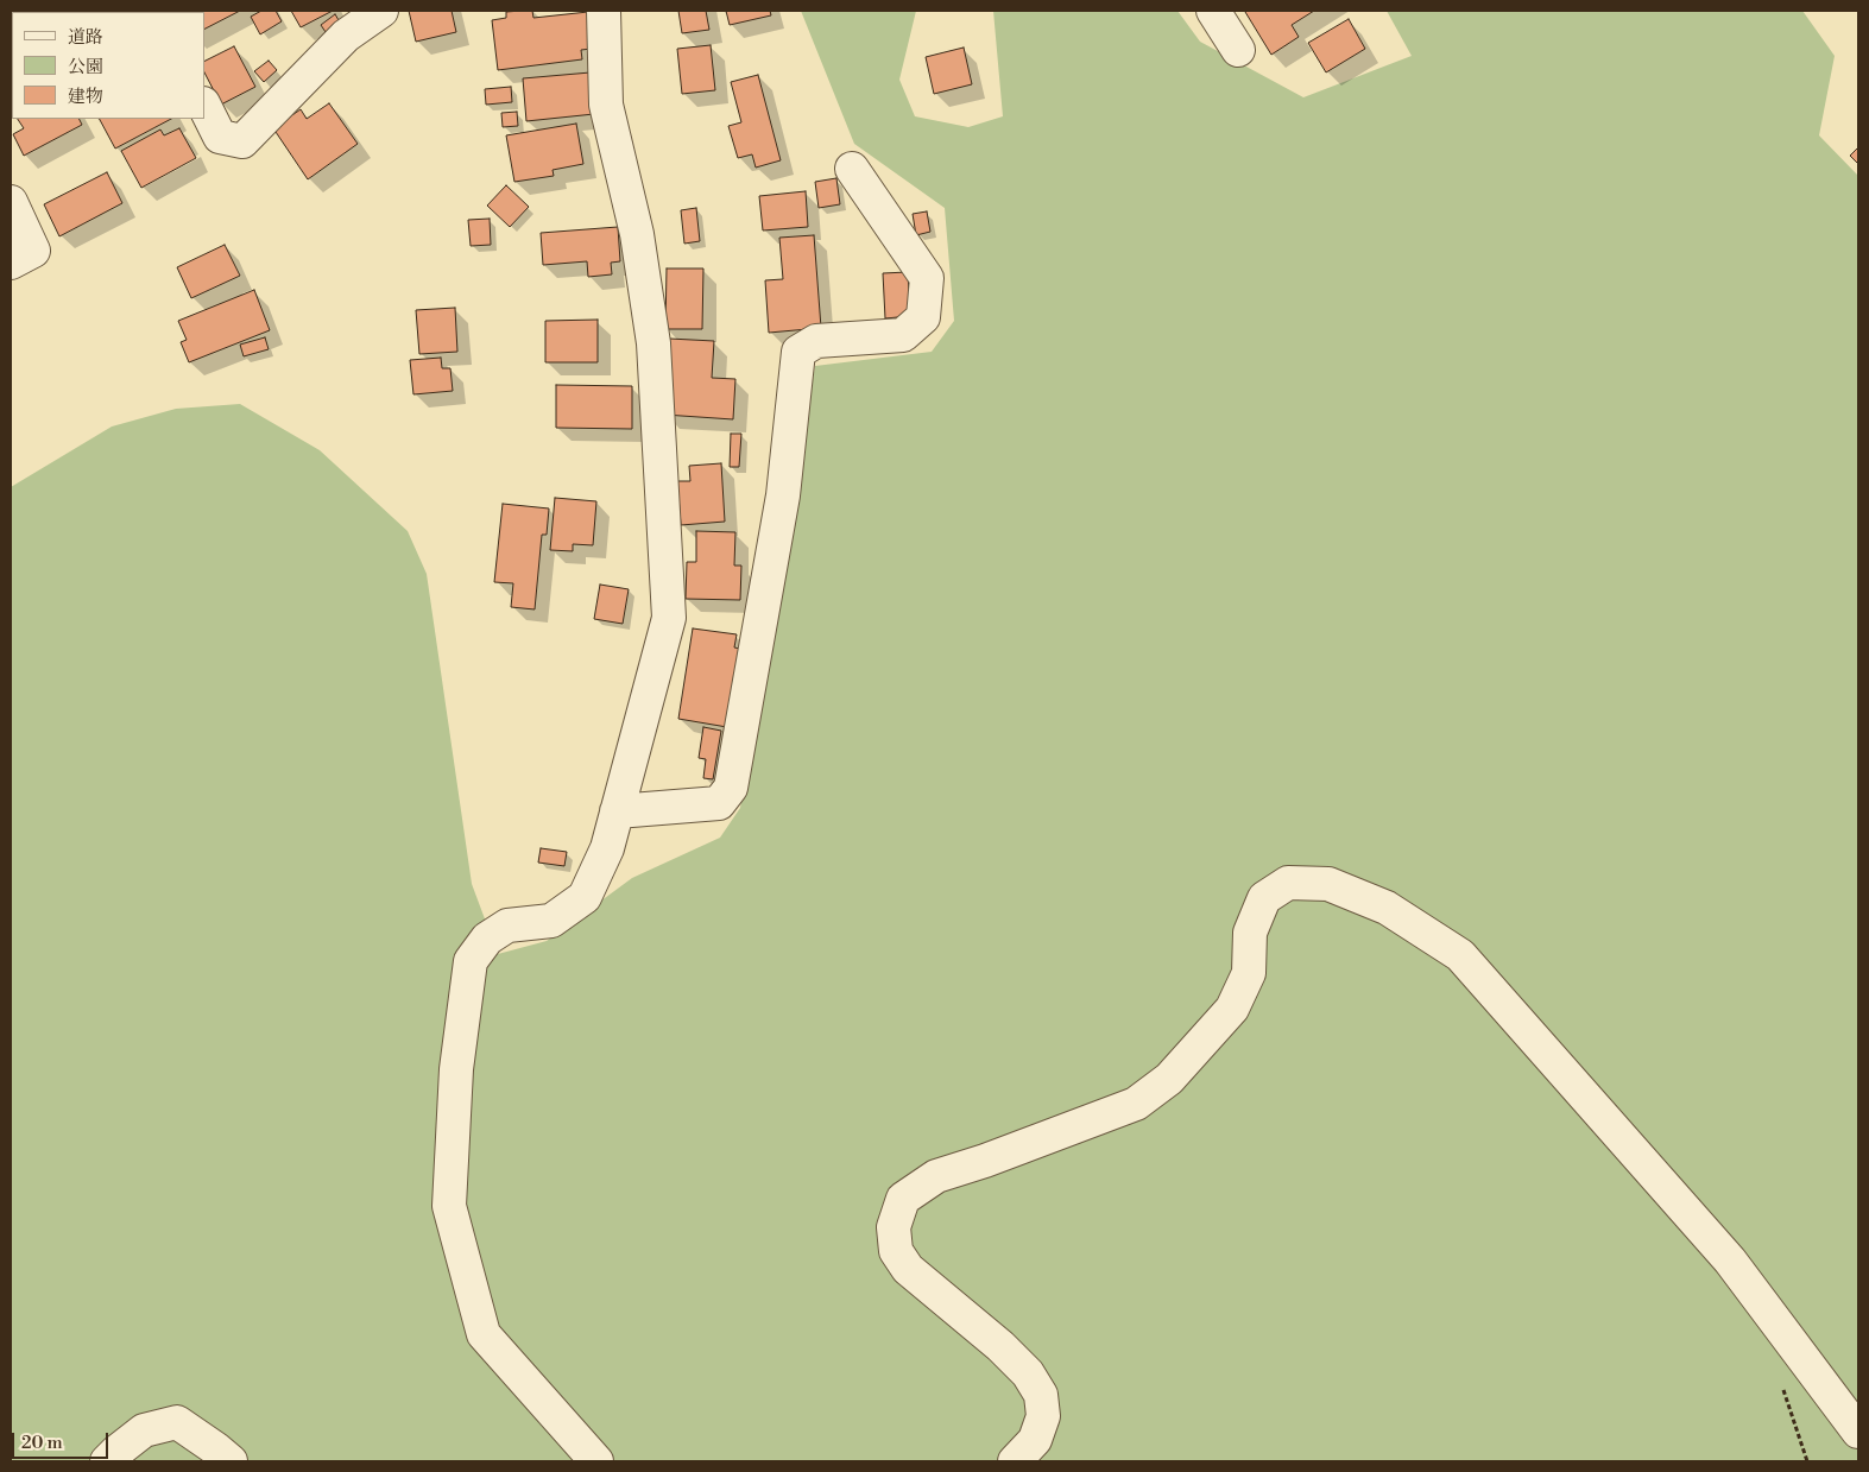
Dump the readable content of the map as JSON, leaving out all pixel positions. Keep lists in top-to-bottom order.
{
  "legend": ["道路", "公園", "建物"],
  "scale_bar": "20 m"
}
